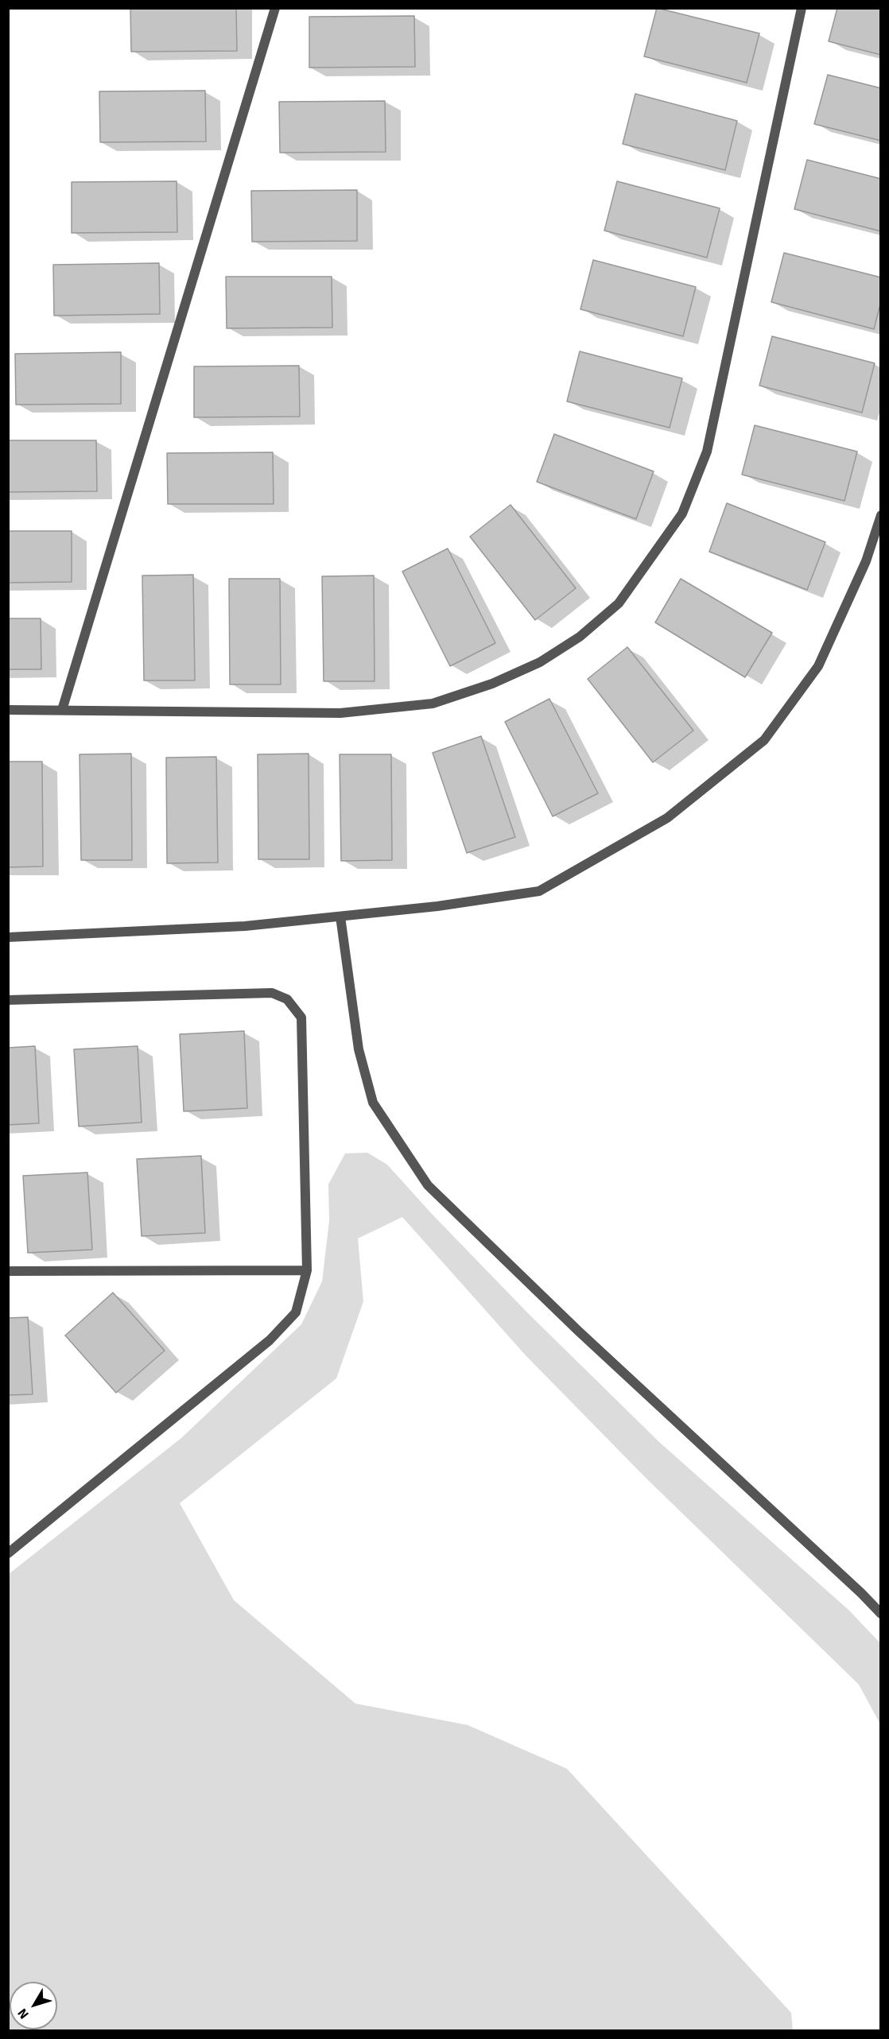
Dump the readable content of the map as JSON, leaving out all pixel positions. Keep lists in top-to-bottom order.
{
  "north": "bottom left"
}
